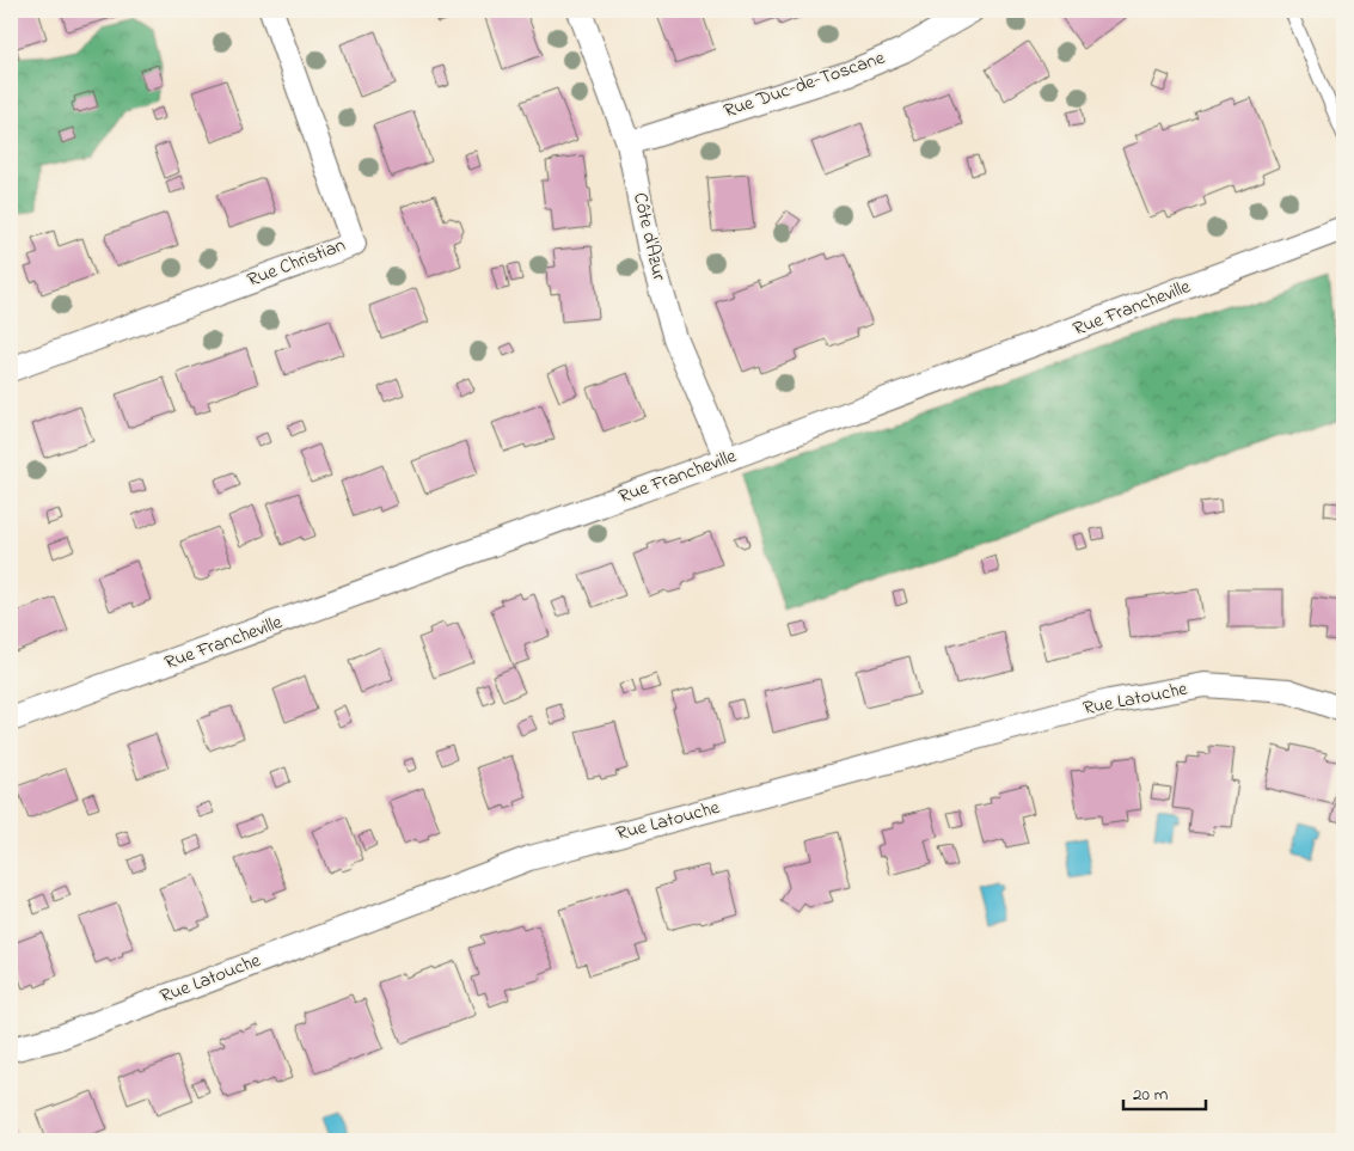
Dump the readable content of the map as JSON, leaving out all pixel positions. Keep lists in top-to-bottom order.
{
  "streets": {
    "street": [
      "Rue Duc-de-Toscane",
      "Côte d'Azur",
      "Rue Christian",
      "Rue Francheville",
      "Rue Latouche"
    ]
  },
  "crossings": [
    ["Rue Duc-de-Toscane", "Côte d'Azur"],
    ["Côte d'Azur", "Rue Francheville"]
  ],
  "scale_bar": "20 m"
}
